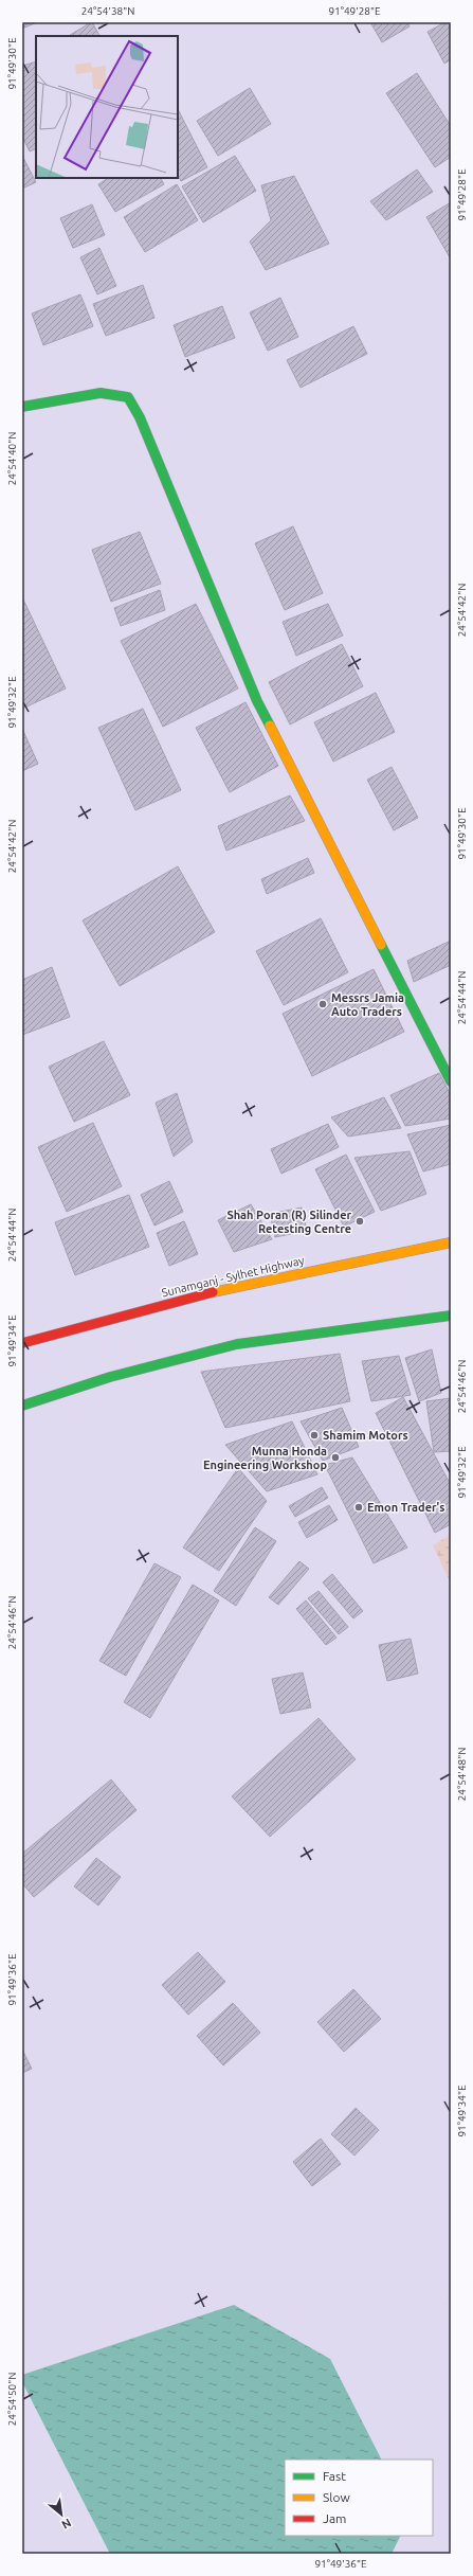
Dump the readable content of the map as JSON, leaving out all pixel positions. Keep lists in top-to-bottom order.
{
  "streets": {
    "main road": ["Sunamganj - Sylhet Highway"]
  },
  "places": [
    "Messrs Jamia Auto Traders",
    "Shah Poran (R) Silinder Retesting Centre",
    "Shamim Motors",
    "Munna Honda Engineering Workshop",
    "Emon Trader's"
  ],
  "legend": ["Fast", "Slow", "Jam"],
  "north": "bottom right",
  "coordinates": [
    "24°54'38\"N",
    "91°49'28\"E",
    "91°49'30\"E",
    "24°54'40\"N",
    "24°54'42\"N",
    "91°49'32\"E",
    "24°54'44\"N",
    "91°49'34\"E",
    "24°54'46\"N",
    "24°54'48\"N",
    "91°49'36\"E",
    "24°54'50\"N"
  ]
}
